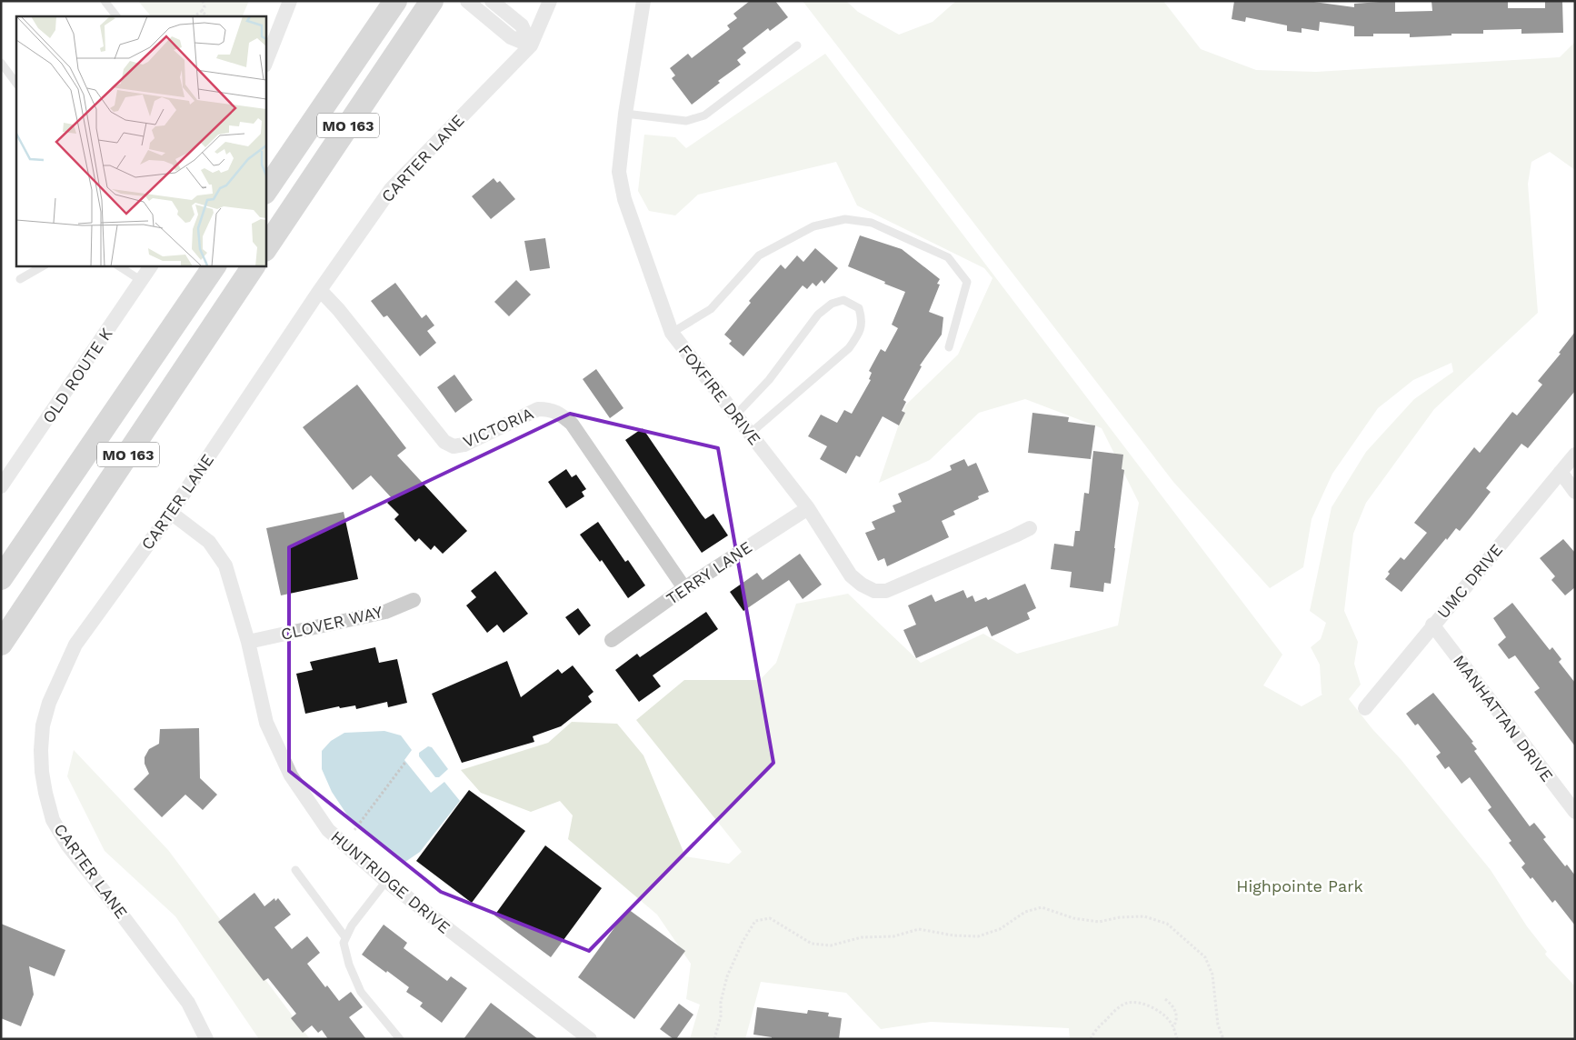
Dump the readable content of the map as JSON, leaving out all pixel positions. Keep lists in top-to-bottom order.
{
  "streets": {
    "main road": ["MO 163"],
    "street": [
      "CARTER LANE",
      "OLD ROUTE K",
      "FOXFIRE DRIVE",
      "VICTORIA",
      "TERRY LANE",
      "UMC DRIVE",
      "CLOVER WAY",
      "MANHATTAN DRIVE",
      "HUNTRIDGE DRIVE"
    ]
  },
  "crossings": [
    ["CARTER LANE", "VICTORIA"],
    ["CARTER LANE", "HUNTRIDGE DRIVE"],
    ["FOXFIRE DRIVE", "TERRY LANE"],
    ["VICTORIA", "TERRY LANE"],
    ["UMC DRIVE", "MANHATTAN DRIVE"],
    ["CLOVER WAY", "HUNTRIDGE DRIVE"]
  ],
  "parks": ["Highpointe Park"]
}
